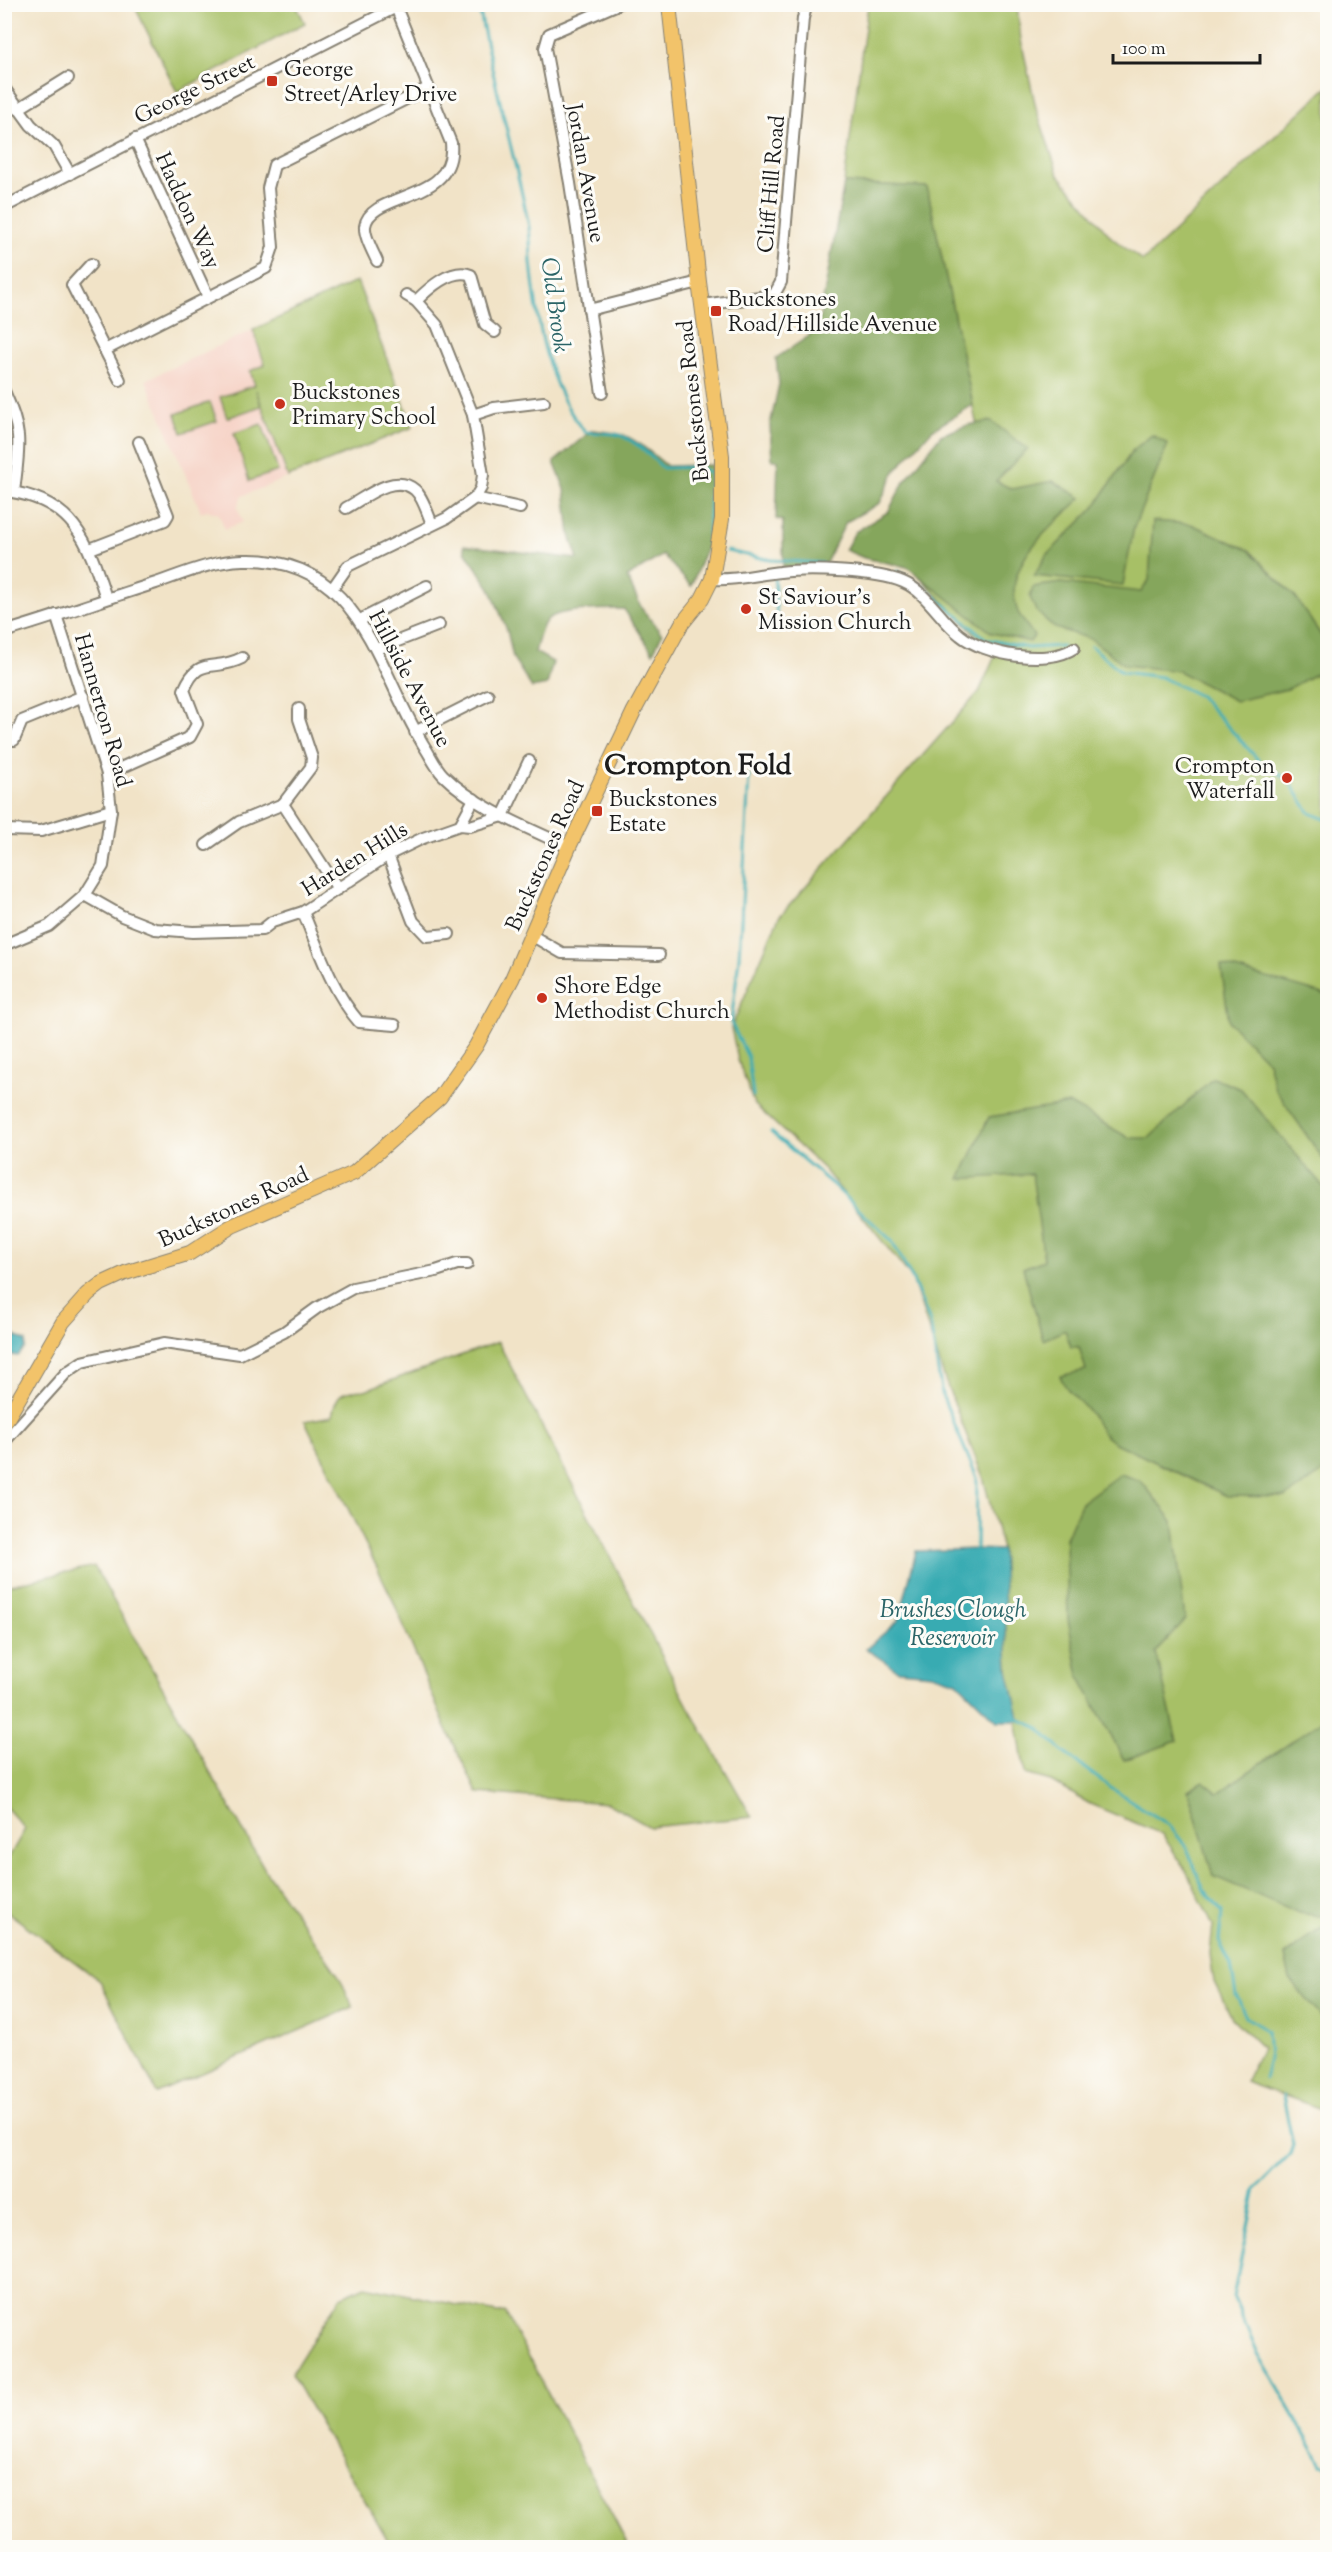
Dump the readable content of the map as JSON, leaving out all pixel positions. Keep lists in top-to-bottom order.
{
  "streets": {
    "main road": ["Buckstones Road"],
    "street": [
      "George Street",
      "Jordan Avenue",
      "Cliff Hill Road",
      "Haddon Way",
      "Hillside Avenue",
      "Hannerton Road",
      "Harden Hills"
    ]
  },
  "crossings": [
    ["George Street", "Haddon Way"],
    ["Cliff Hill Road", "Buckstones Road"],
    ["Buckstones Road", "Hillside Avenue"],
    ["Hillside Avenue", "Hannerton Road"],
    ["Hillside Avenue", "Harden Hills"],
    ["Hannerton Road", "Harden Hills"]
  ],
  "districts": ["Crompton Fold"],
  "water": ["Old Brook", "Brushes Clough Reservoir"],
  "places": {
    "transit": ["George Street/Arley Drive", "Buckstones Road/Hillside Avenue", "Buckstones Estate"],
    "other": [
      "Buckstones Primary School",
      "St Saviour's Mission Church",
      "Crompton Waterfall",
      "Shore Edge Methodist Church"
    ]
  },
  "scale_bar": "100 m"
}
